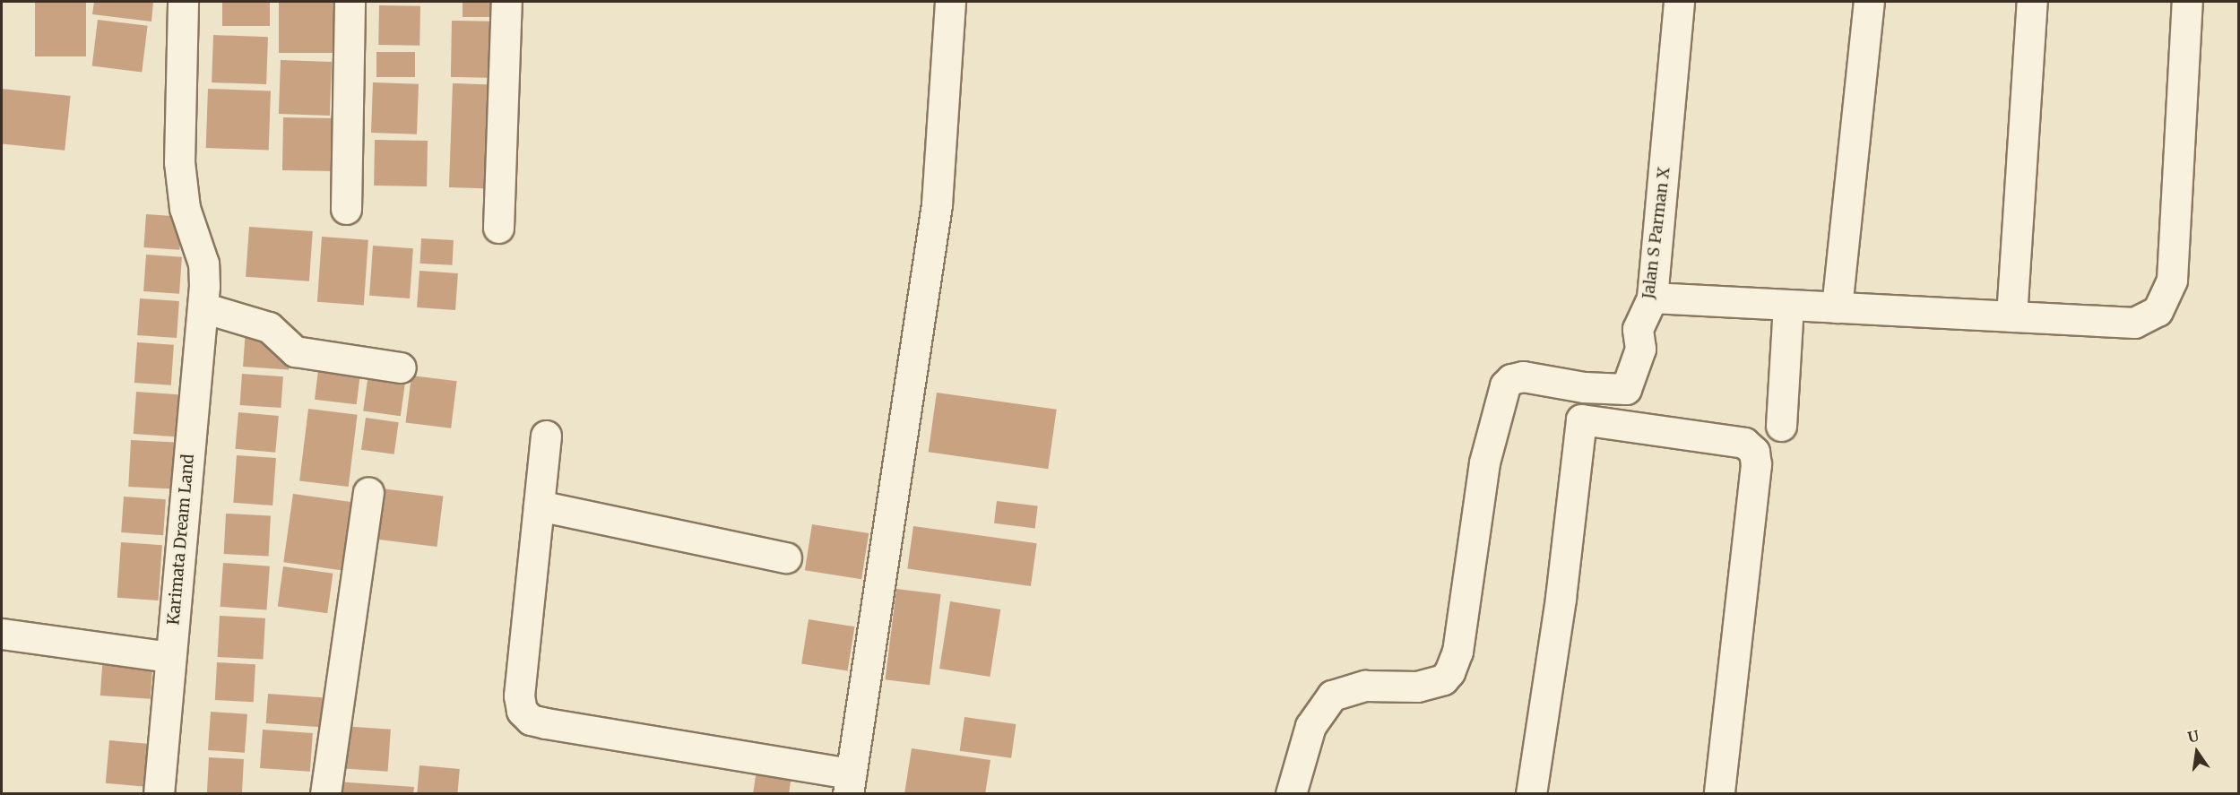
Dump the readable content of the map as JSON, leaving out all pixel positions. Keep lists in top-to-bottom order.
{
  "streets": {
    "street": ["Jalan S Parman X", "Karimata Dream Land"]
  },
  "north": "top"
}
